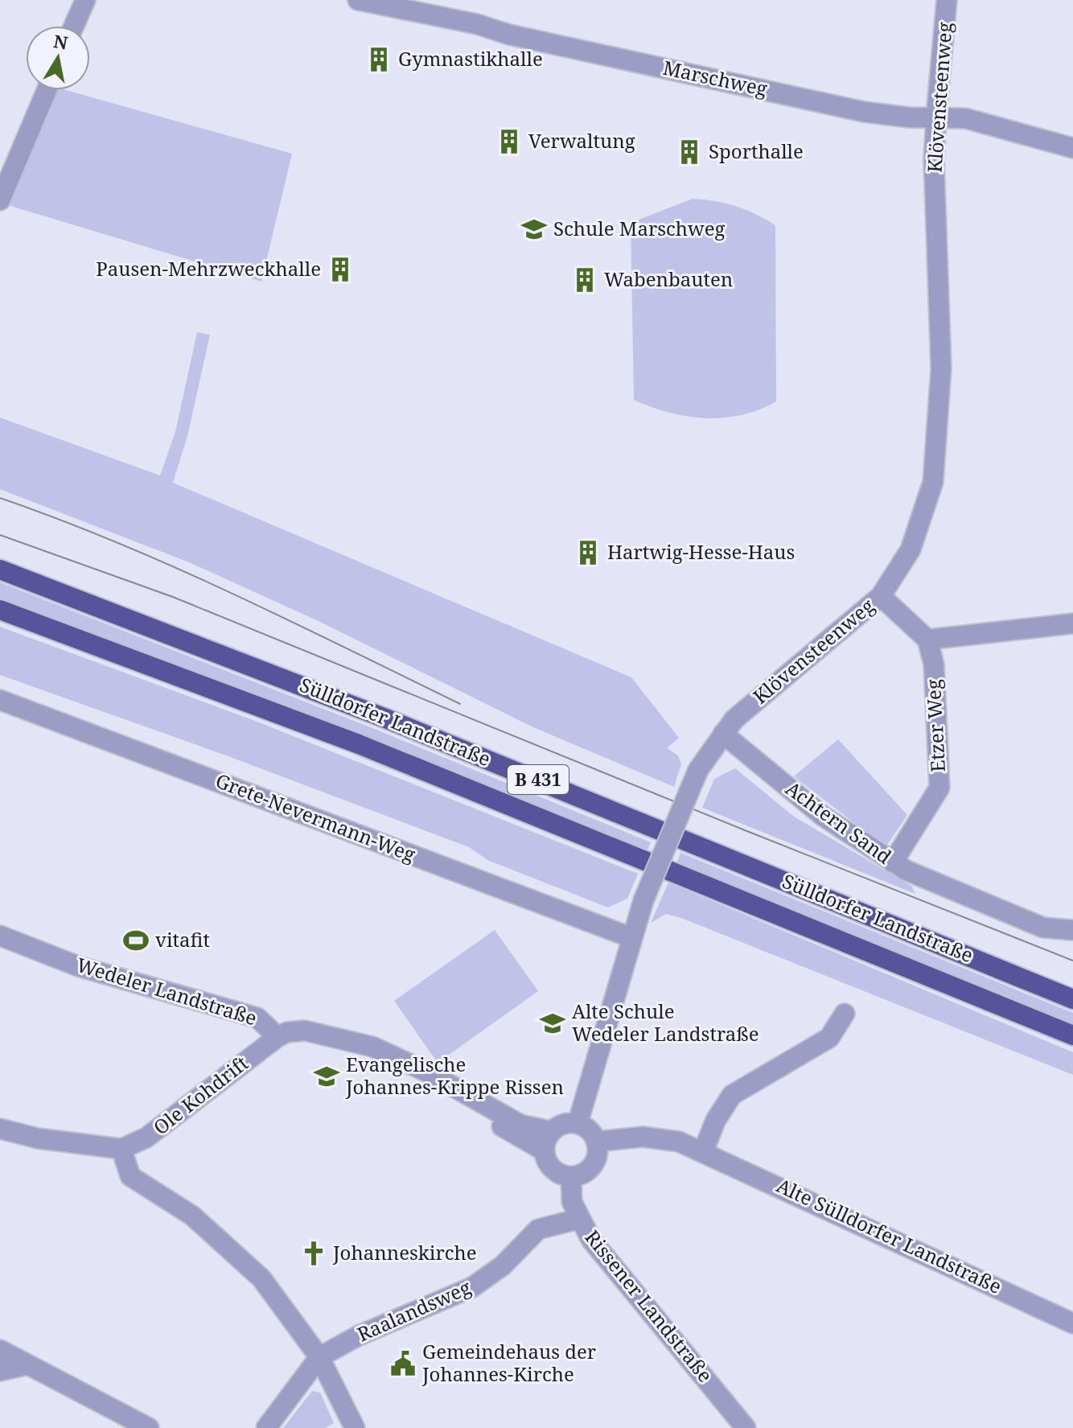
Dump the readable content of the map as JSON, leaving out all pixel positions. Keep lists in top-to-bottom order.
{
  "streets": {
    "highway": ["Sülldorfer Landstraße", "B 431"],
    "street": [
      "Marschweg",
      "Klövensteenweg",
      "Etzer Weg",
      "Grete-Nevermann-Weg",
      "Achtern Sand",
      "Wedeler Landstraße",
      "Ole Kohdrift",
      "Alte Sülldorfer Landstraße",
      "Rissener Landstraße",
      "Raalandsweg"
    ]
  },
  "crossings": [
    ["Marschweg", "Klövensteenweg"],
    ["Klövensteenweg", "Grete-Nevermann-Weg"],
    ["Klövensteenweg", "Achtern Sand"],
    ["Klövensteenweg", "Wedeler Landstraße"],
    ["Klövensteenweg", "Alte Sülldorfer Landstraße"],
    ["Klövensteenweg", "Rissener Landstraße"],
    ["Etzer Weg", "Achtern Sand"],
    ["Wedeler Landstraße", "Ole Kohdrift"],
    ["Wedeler Landstraße", "Alte Sülldorfer Landstraße"],
    ["Wedeler Landstraße", "Rissener Landstraße"],
    ["Alte Sülldorfer Landstraße", "Rissener Landstraße"],
    ["Rissener Landstraße", "Raalandsweg"]
  ],
  "places": {
    "building": [
      "Gymnastikhalle",
      "Verwaltung",
      "Sporthalle",
      "Pausen-Mehrzweckhalle",
      "Wabenbauten",
      "Hartwig-Hesse-Haus"
    ],
    "school or university": ["Schule Marschweg", "Alte Schule Wedeler Landstraße", "Evangelische Johannes-Krippe Rissen"],
    "sports": ["vitafit"],
    "church": ["Johanneskirche"],
    "public building": ["Gemeindehaus der Johannes-Kirche"]
  },
  "north": "top"
}
